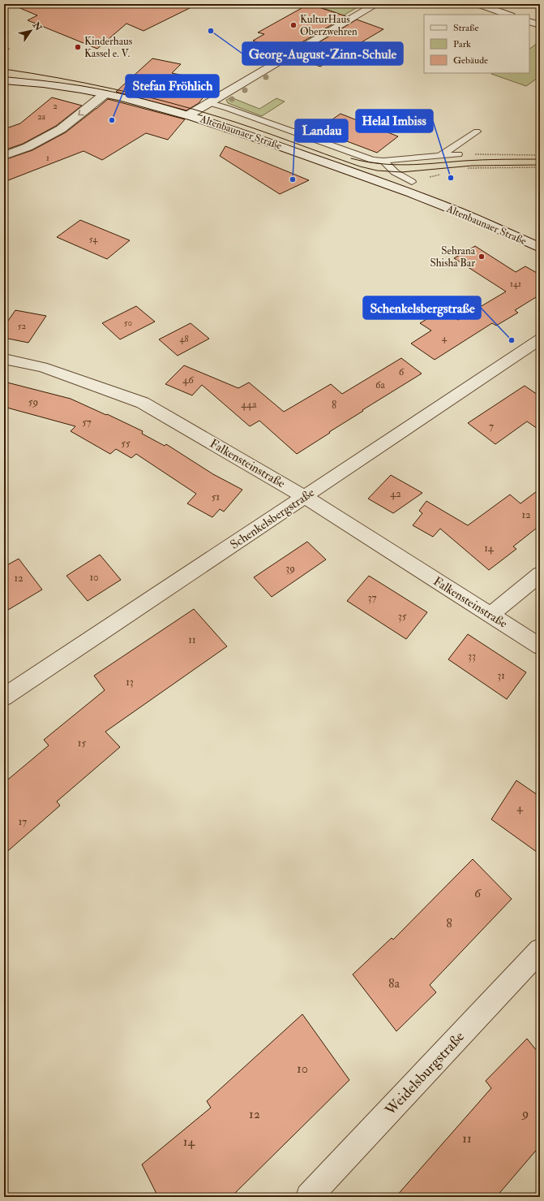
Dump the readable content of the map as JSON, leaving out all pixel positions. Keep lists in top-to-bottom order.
{
  "streets": {
    "street": [
      "Altenbaunaer Straße",
      "Falkensteinstraße",
      "Schenkelsbergstraße",
      "Weidelsburgstraße"
    ]
  },
  "crossings": [
    ["Falkensteinstraße", "Schenkelsbergstraße"]
  ],
  "places": [
    "KulturHaus Oberzwehren",
    "Georg-August-Zinn-Schule",
    "Kinderhaus Kassel e. V.",
    "Stefan Fröhlich",
    "Helal Imbiss",
    "Landau",
    "Sehrana Shisha Bar",
    "Schenkelsbergstraße"
  ],
  "house_numbers": [
    "2",
    "2a",
    "1",
    "54",
    "141",
    "50",
    "52",
    "4",
    "48",
    "6",
    "46",
    "6a",
    "59",
    "44a",
    "8",
    "57",
    "7",
    "55",
    "42",
    "51",
    "12",
    "14",
    "39",
    "10",
    "12",
    "37",
    "35",
    "11",
    "33",
    "31",
    "13",
    "15",
    "4",
    "17",
    "6",
    "8",
    "8a",
    "10",
    "9",
    "12",
    "11",
    "14"
  ],
  "legend": ["Straße", "Park", "Gebäude"],
  "north": "top right"
}
